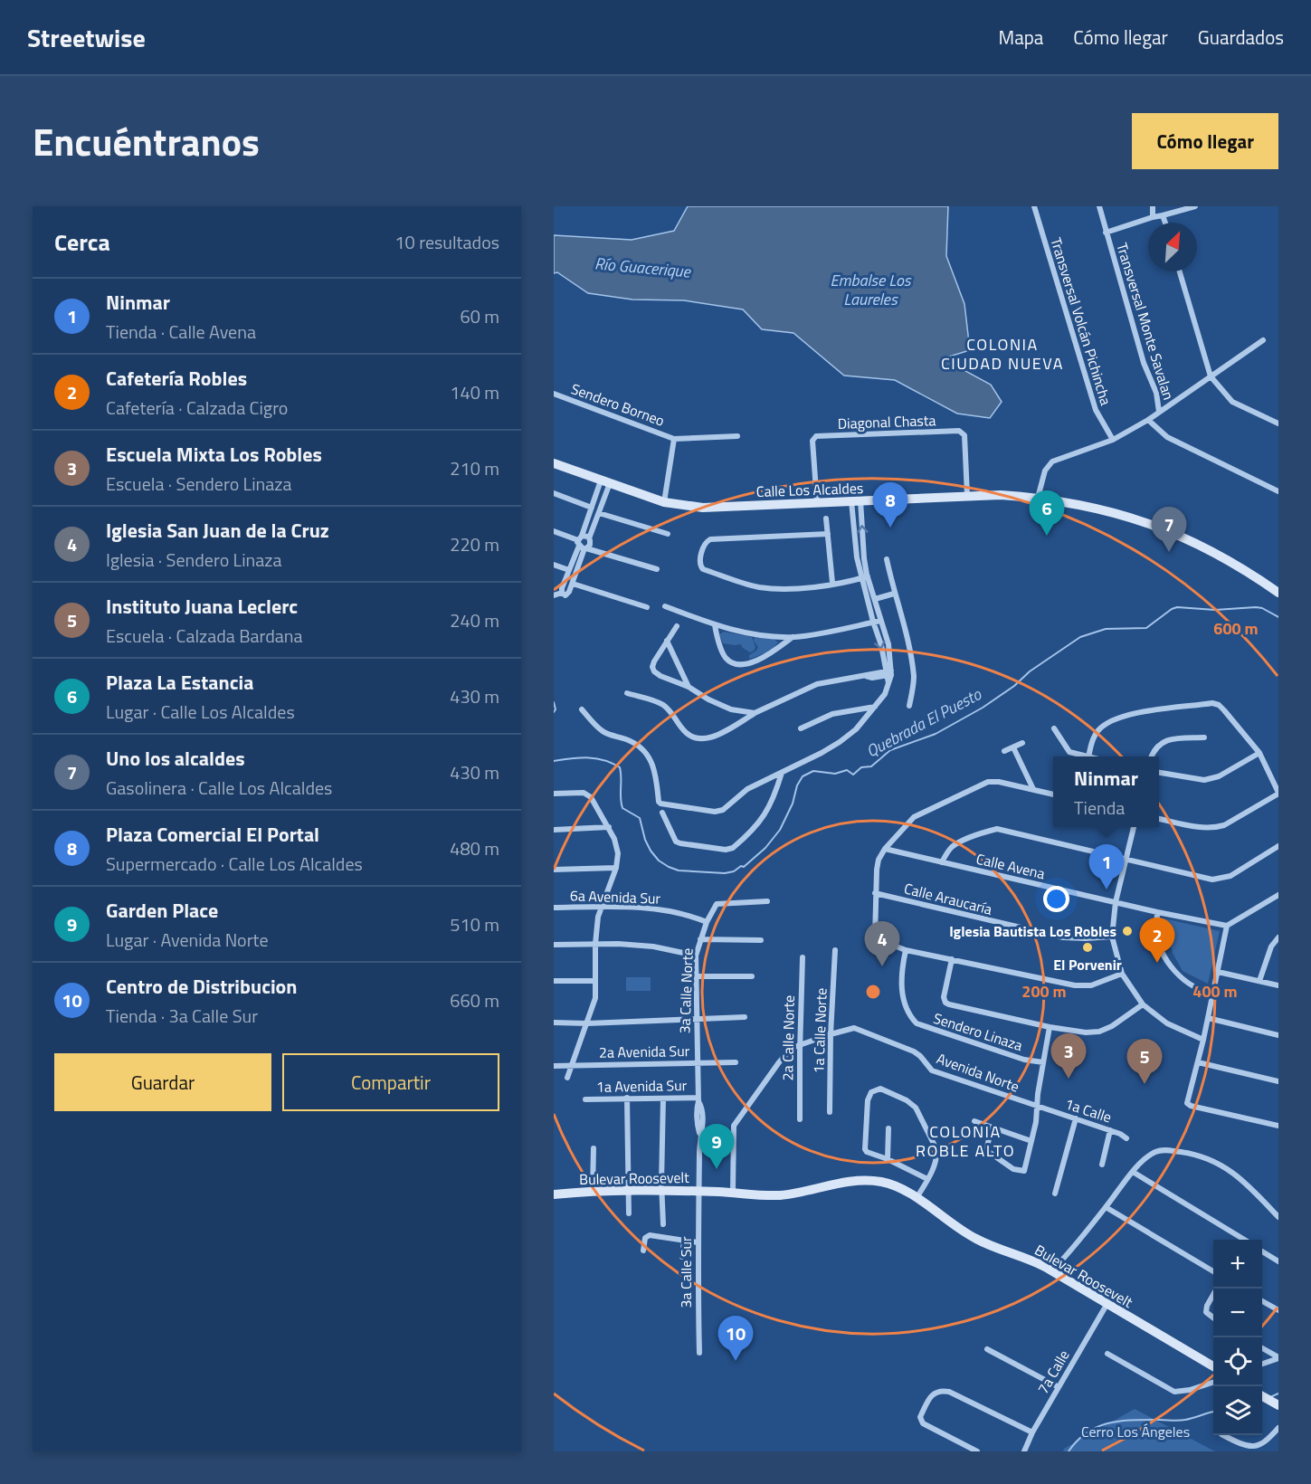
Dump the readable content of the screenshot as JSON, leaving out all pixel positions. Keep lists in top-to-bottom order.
{
  "streets": {
    "main road": ["Calle Los Alcaldes", "Bulevar Roosevelt"],
    "street": [
      "Transversal Volcán Pichincha",
      "Transversal Monte Savalan",
      "Sendero Borneo",
      "Diagonal Chasta",
      "Calle Avena",
      "6a Avenida Sur",
      "Calle Araucaría",
      "3a Calle Norte",
      "1a Calle Norte",
      "Sendero Linaza",
      "2a Calle Norte",
      "2a Avenida Sur",
      "Avenida Norte",
      "1a Avenida Sur",
      "1a Calle",
      "3a Calle Sur",
      "7a Calle"
    ]
  },
  "crossings": [
    ["Sendero Borneo", "Calle Los Alcaldes"],
    ["Diagonal Chasta", "Calle Los Alcaldes"],
    ["6a Avenida Sur", "3a Calle Norte"],
    ["3a Calle Norte", "2a Avenida Sur"],
    ["3a Calle Norte", "1a Avenida Sur"],
    ["3a Calle Norte", "Bulevar Roosevelt"],
    ["3a Calle Norte", "3a Calle Sur"],
    ["1a Calle Norte", "Avenida Norte"],
    ["2a Calle Norte", "Avenida Norte"],
    ["Avenida Norte", "1a Calle"],
    ["Avenida Norte", "Bulevar Roosevelt"],
    ["Bulevar Roosevelt", "3a Calle Sur"],
    ["Bulevar Roosevelt", "7a Calle"]
  ],
  "districts": ["COLONIA CIUDAD NUEVA", "COLONIA ROBLE ALTO"],
  "water": ["Río Guacerique", "Embalse Los Laureles", "Quebrada El Puesto"],
  "parks": ["Cerro Los Ángeles"],
  "places": ["Iglesia Bautista Los Robles", "El Porvenir"],
  "north": "top right",
  "page": {
    "header": "Streetwise",
    "nav": ["Mapa", "Cómo llegar", "Guardados"],
    "title": "Encuéntranos",
    "buttons": [
      "Cómo llegar",
      ["Guardar", "Compartir"]
    ],
    "heading": ["Cerca", "10 resultados"],
    "list": [
      {
        "mark": "1",
        "name": "Ninmar",
        "note": "Tienda · Calle Avena",
        "value": "60 m"
      },
      {
        "mark": "2",
        "name": "Cafetería Robles",
        "note": "Cafetería · Calzada Cigro",
        "value": "140 m"
      },
      {
        "mark": "3",
        "name": "Escuela Mixta Los Robles",
        "note": "Escuela · Sendero Linaza",
        "value": "210 m"
      },
      {
        "mark": "4",
        "name": "Iglesia San Juan de la Cruz",
        "note": "Iglesia · Sendero Linaza",
        "value": "220 m"
      },
      {
        "mark": "5",
        "name": "Instituto Juana Leclerc",
        "note": "Escuela · Calzada Bardana",
        "value": "240 m"
      },
      {
        "mark": "6",
        "name": "Plaza La Estancia",
        "note": "Lugar · Calle Los Alcaldes",
        "value": "430 m"
      },
      {
        "mark": "7",
        "name": "Uno los alcaldes",
        "note": "Gasolinera · Calle Los Alcaldes",
        "value": "430 m"
      },
      {
        "mark": "8",
        "name": "Plaza Comercial El Portal",
        "note": "Supermercado · Calle Los Alcaldes",
        "value": "480 m"
      },
      {
        "mark": "9",
        "name": "Garden Place",
        "note": "Lugar · Avenida Norte",
        "value": "510 m"
      },
      {
        "mark": "10",
        "name": "Centro de Distribucion",
        "note": "Tienda · 3a Calle Sur",
        "value": "660 m"
      }
    ],
    "pins": [
      "8",
      "6",
      "7",
      "1",
      "2",
      "4",
      "3",
      "5",
      "9",
      "10"
    ],
    "popup": ["Ninmar", "Tienda"],
    "map_buttons": ["+", "−"]
  },
  "rings": ["600 m", "200 m", "400 m"]
}
